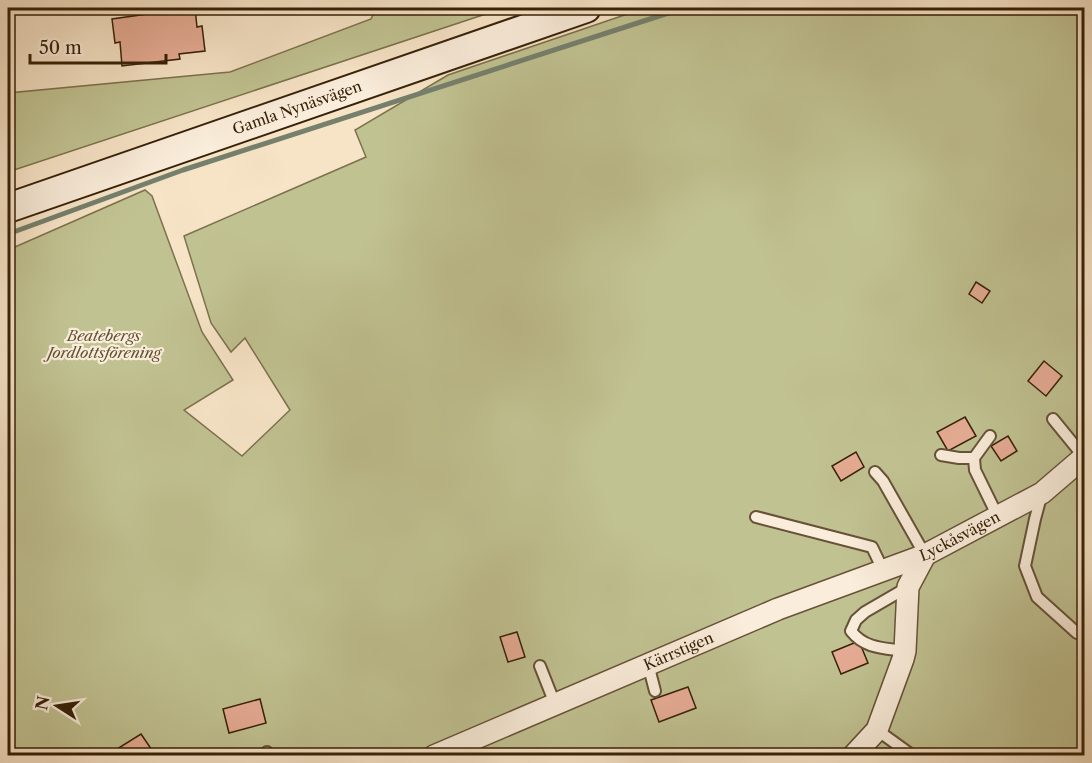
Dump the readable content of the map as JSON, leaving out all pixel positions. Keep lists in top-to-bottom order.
{
  "streets": {
    "street": ["Gamla Nynäsvägen", "Lyckåsvägen", "Kärrstigen"]
  },
  "crossings": [
    ["Lyckåsvägen", "Kärrstigen"]
  ],
  "parks": ["Beatebergs Jordlottsförening"],
  "scale_bar": "50 m",
  "north": "left"
}
